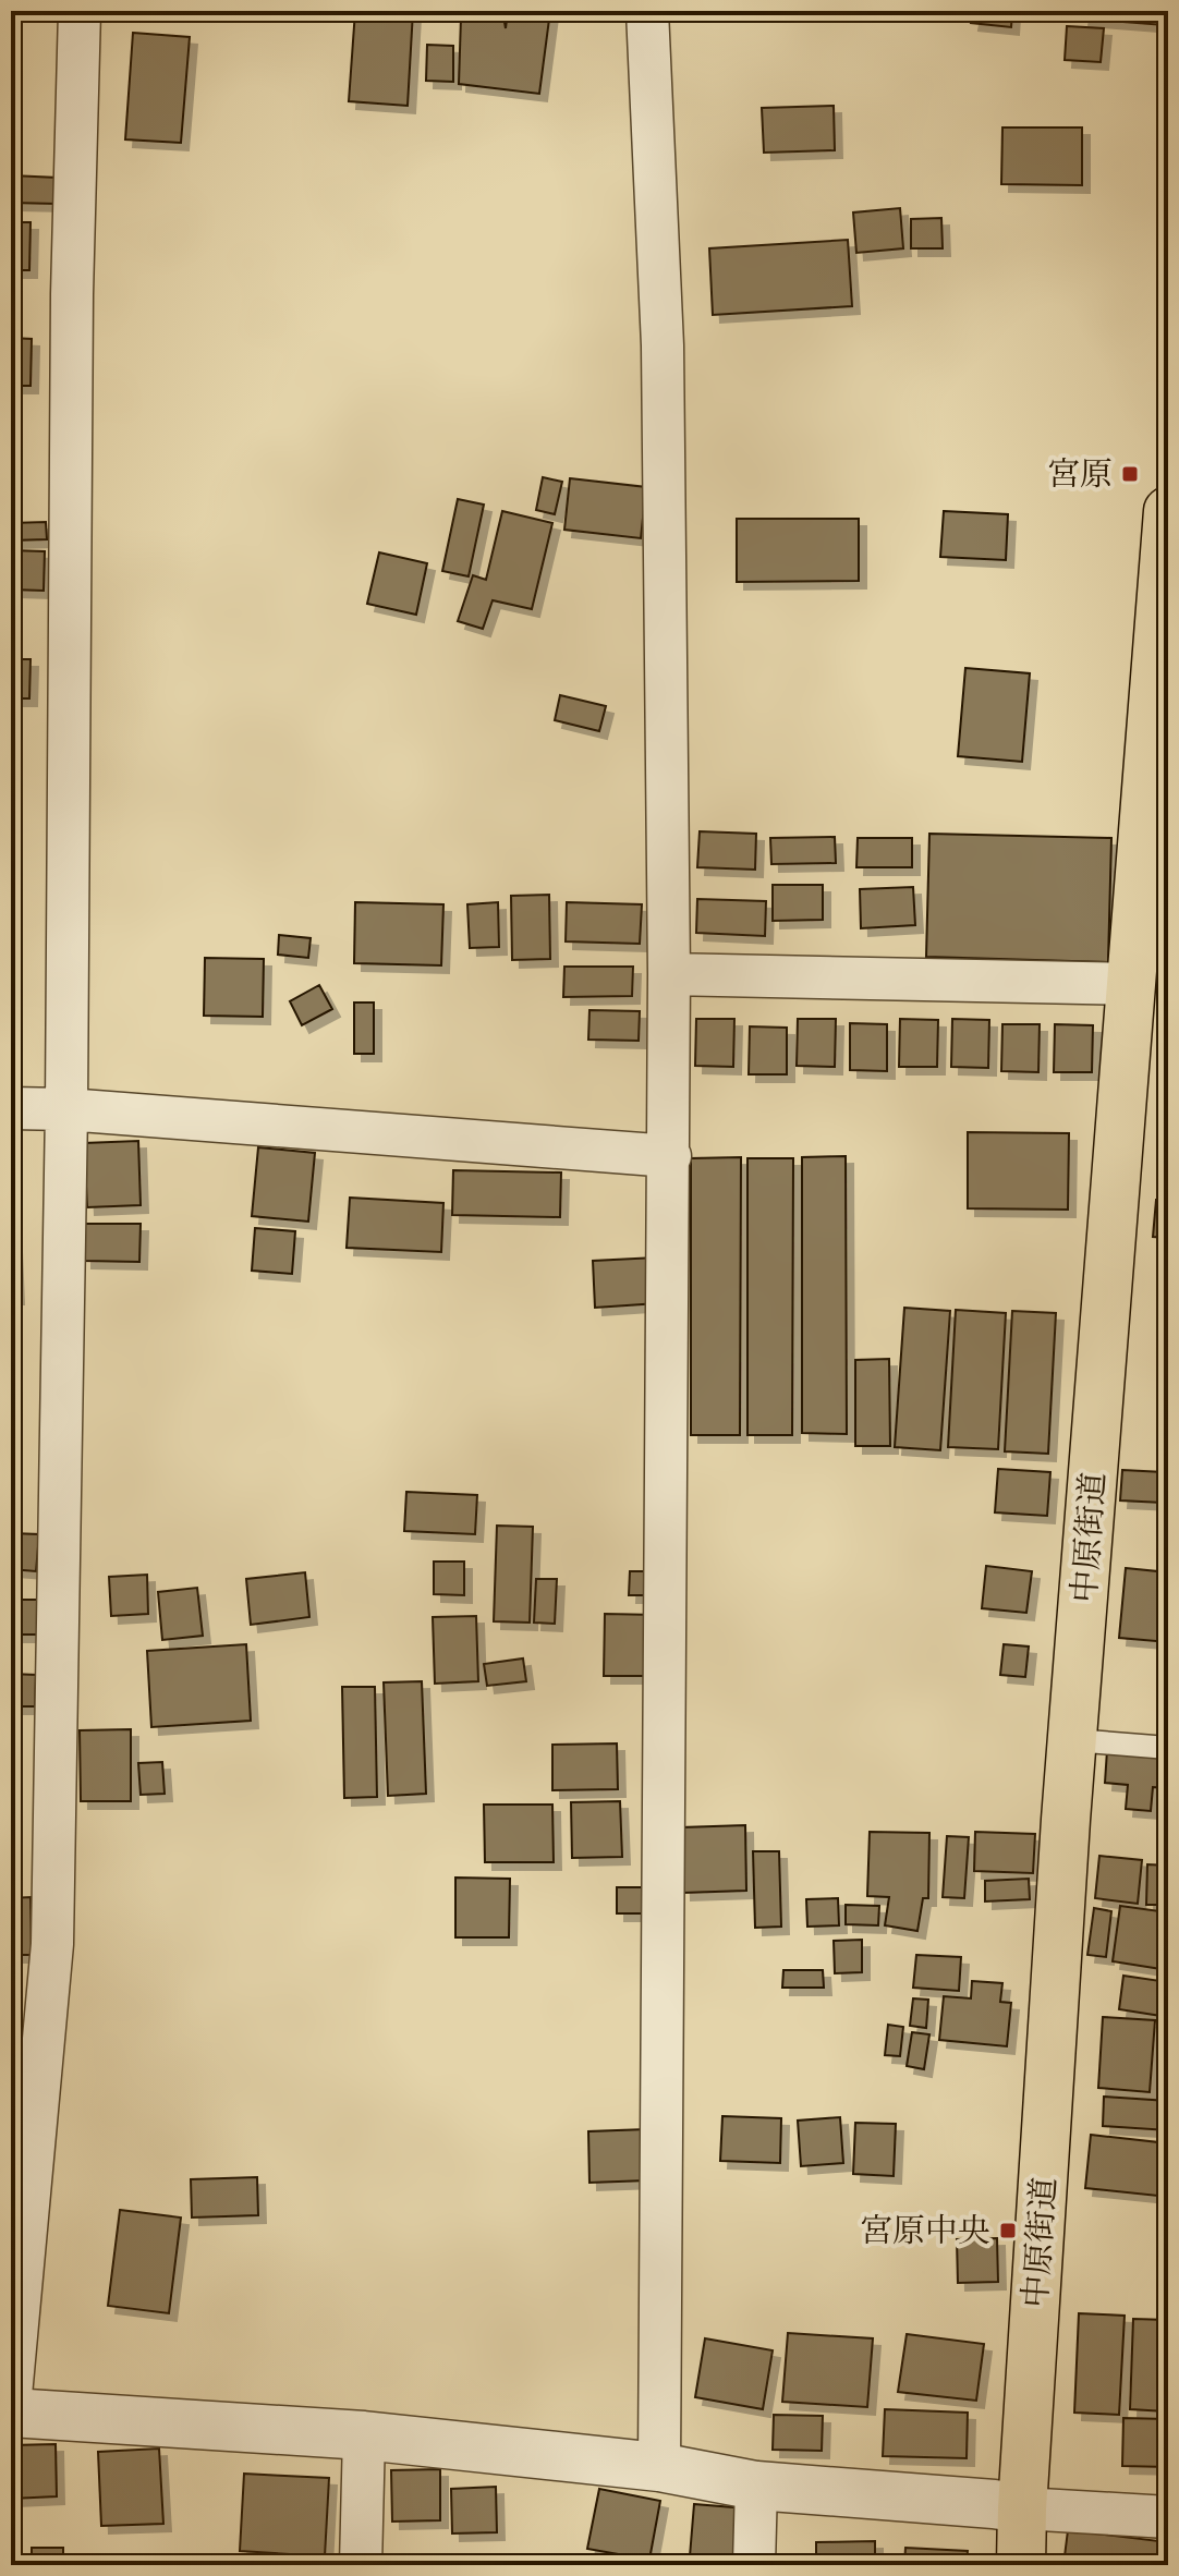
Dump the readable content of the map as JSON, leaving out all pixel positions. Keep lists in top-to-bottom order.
{
  "streets": {
    "main road": ["中原街道"]
  },
  "places": {
    "transit": ["宮原", "宮原中央"]
  }
}
